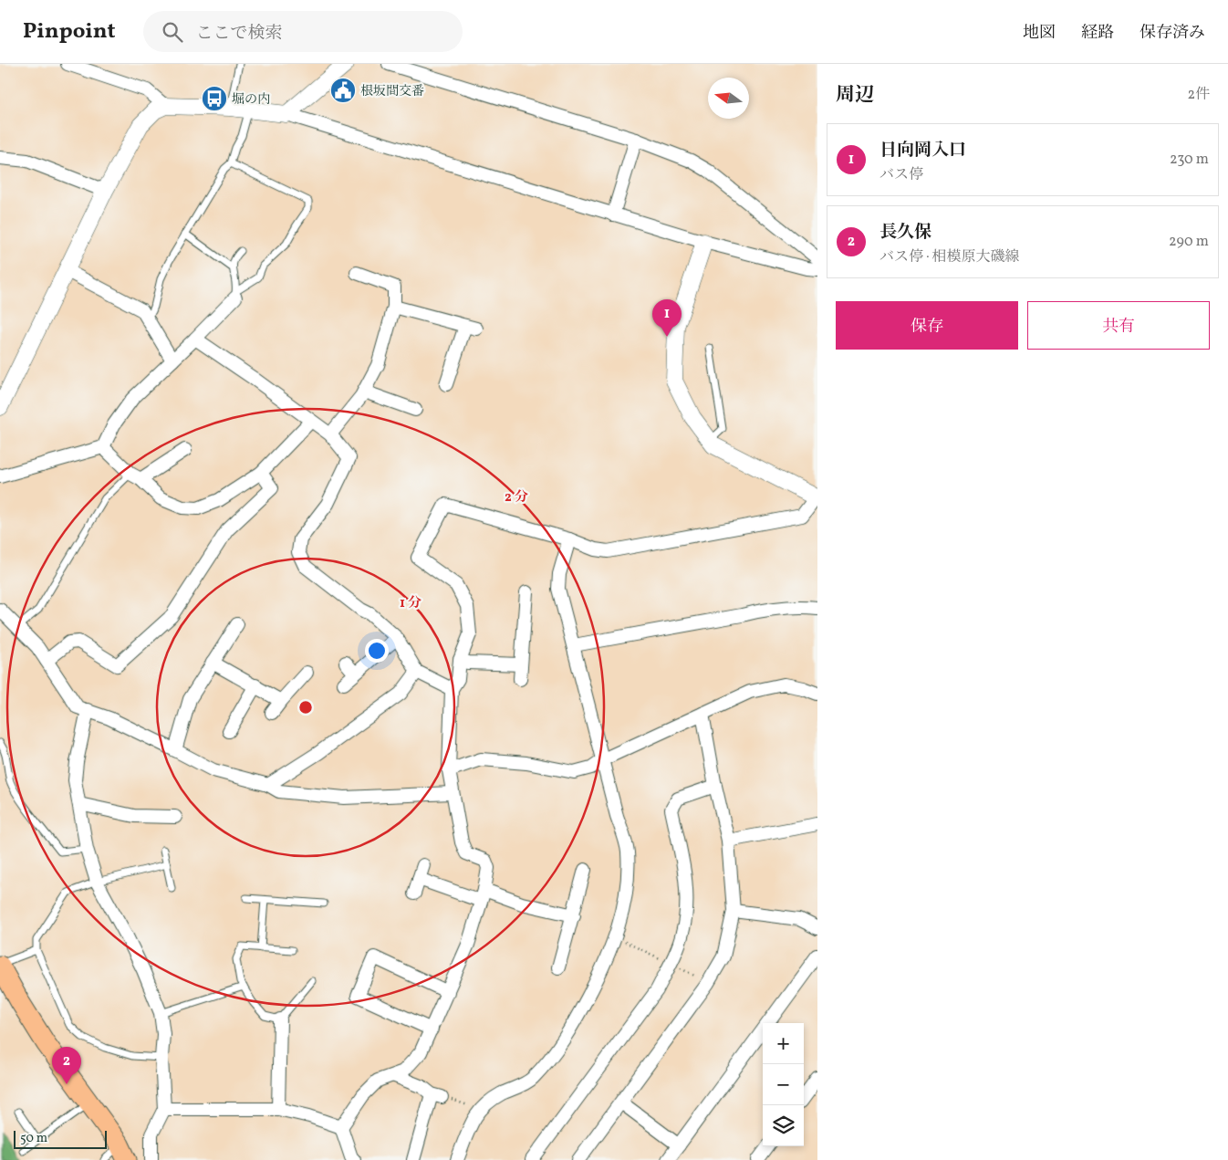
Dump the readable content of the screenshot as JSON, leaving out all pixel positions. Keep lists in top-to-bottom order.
{
  "places": {
    "public building": ["根坂間交番"],
    "bus stop": ["堀の内"]
  },
  "scale_bar": "50 m",
  "north": "left",
  "page": {
    "header": "Pinpoint",
    "search": "ここで検索",
    "nav": ["地図", "経路", "保存済み"],
    "heading": ["周辺", "2件"],
    "list": [
      {
        "mark": "1",
        "name": "日向岡入口",
        "note": "バス停",
        "value": "230 m"
      },
      {
        "mark": "2",
        "name": "長久保",
        "note": "バス停 · 相模原大磯線",
        "value": "290 m"
      }
    ],
    "buttons": ["保存", "共有"],
    "pins": ["1", "2"],
    "map_buttons": ["+", "−"],
    "scale": "50 m"
  },
  "rings": ["2 分", "1 分"]
}
